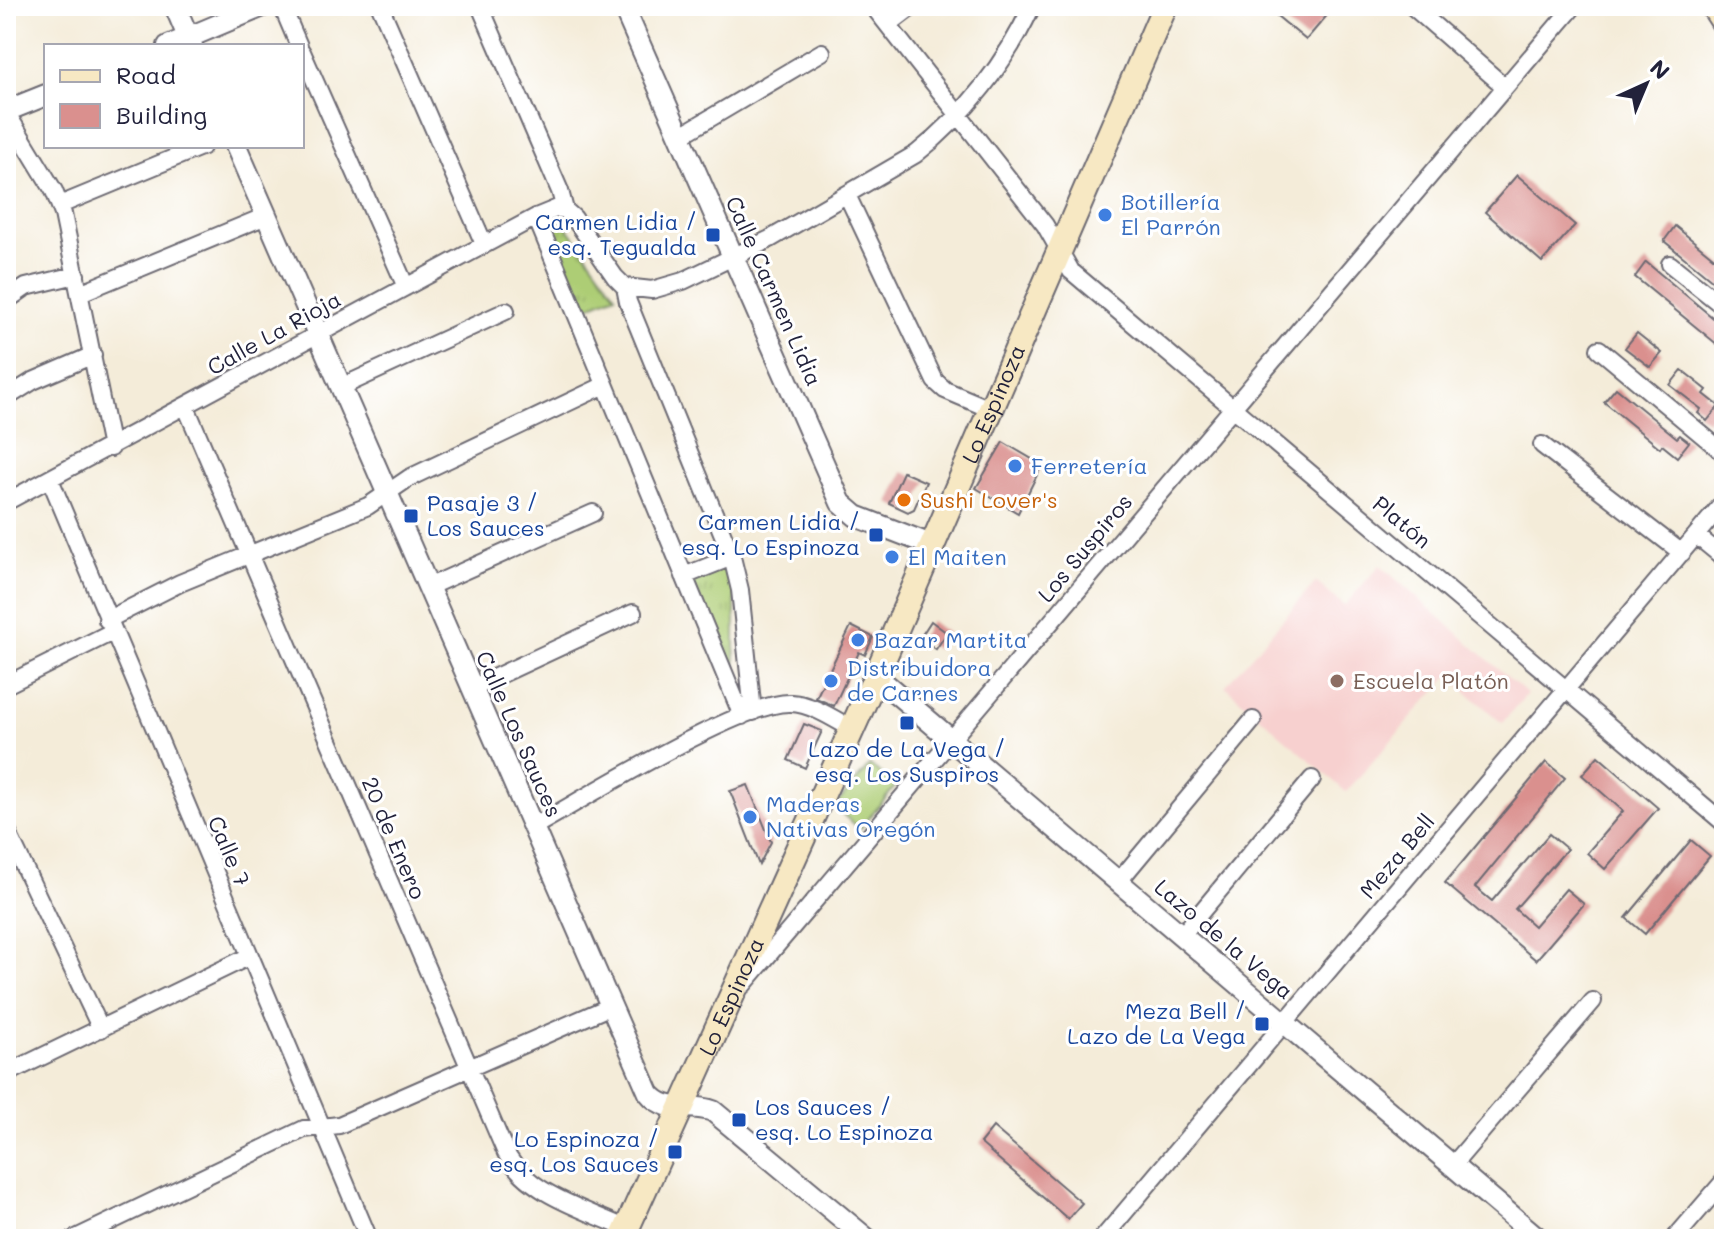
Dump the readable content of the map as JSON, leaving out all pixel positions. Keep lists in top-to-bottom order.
{
  "streets": {
    "main road": ["Lo Espinoza"],
    "street": [
      "Calle Carmen Lidia",
      "Calle La Rioja",
      "Platón",
      "Los Suspiros",
      "Calle Los Sauces",
      "20 de Enero",
      "Calle 7",
      "Meza Bell",
      "Lazo de la Vega"
    ]
  },
  "crossings": [
    ["Calle Carmen Lidia", "Lo Espinoza"],
    ["Calle La Rioja", "Calle Los Sauces"],
    ["Calle La Rioja", "20 de Enero"],
    ["Calle La Rioja", "Calle 7"],
    ["Lo Espinoza", "Platón"],
    ["Lo Espinoza", "Los Suspiros"],
    ["Lo Espinoza", "Calle Los Sauces"],
    ["Lo Espinoza", "20 de Enero"],
    ["Lo Espinoza", "Lazo de la Vega"],
    ["Platón", "Los Suspiros"],
    ["Platón", "Meza Bell"],
    ["Los Suspiros", "Lazo de la Vega"],
    ["Meza Bell", "Lazo de la Vega"]
  ],
  "places": {
    "other": [
      "Botillería El Parrón",
      "Ferretería",
      "Sushi Lover's",
      "El Maiten",
      "Bazar Martita",
      "Distribuidora de Carnes",
      "Escuela Platón",
      "Maderas Nativas Oregón"
    ],
    "transit": [
      "Carmen Lidia / esq. Tegualda",
      "Pasaje 3 / Los Sauces",
      "Carmen Lidia / esq. Lo Espinoza",
      "Lazo de La Vega / esq. Los Suspiros",
      "Meza Bell / Lazo de La Vega",
      "Los Sauces / esq. Lo Espinoza",
      "Lo Espinoza / esq. Los Sauces"
    ]
  },
  "legend": ["Road", "Building"],
  "north": "top right"
}
